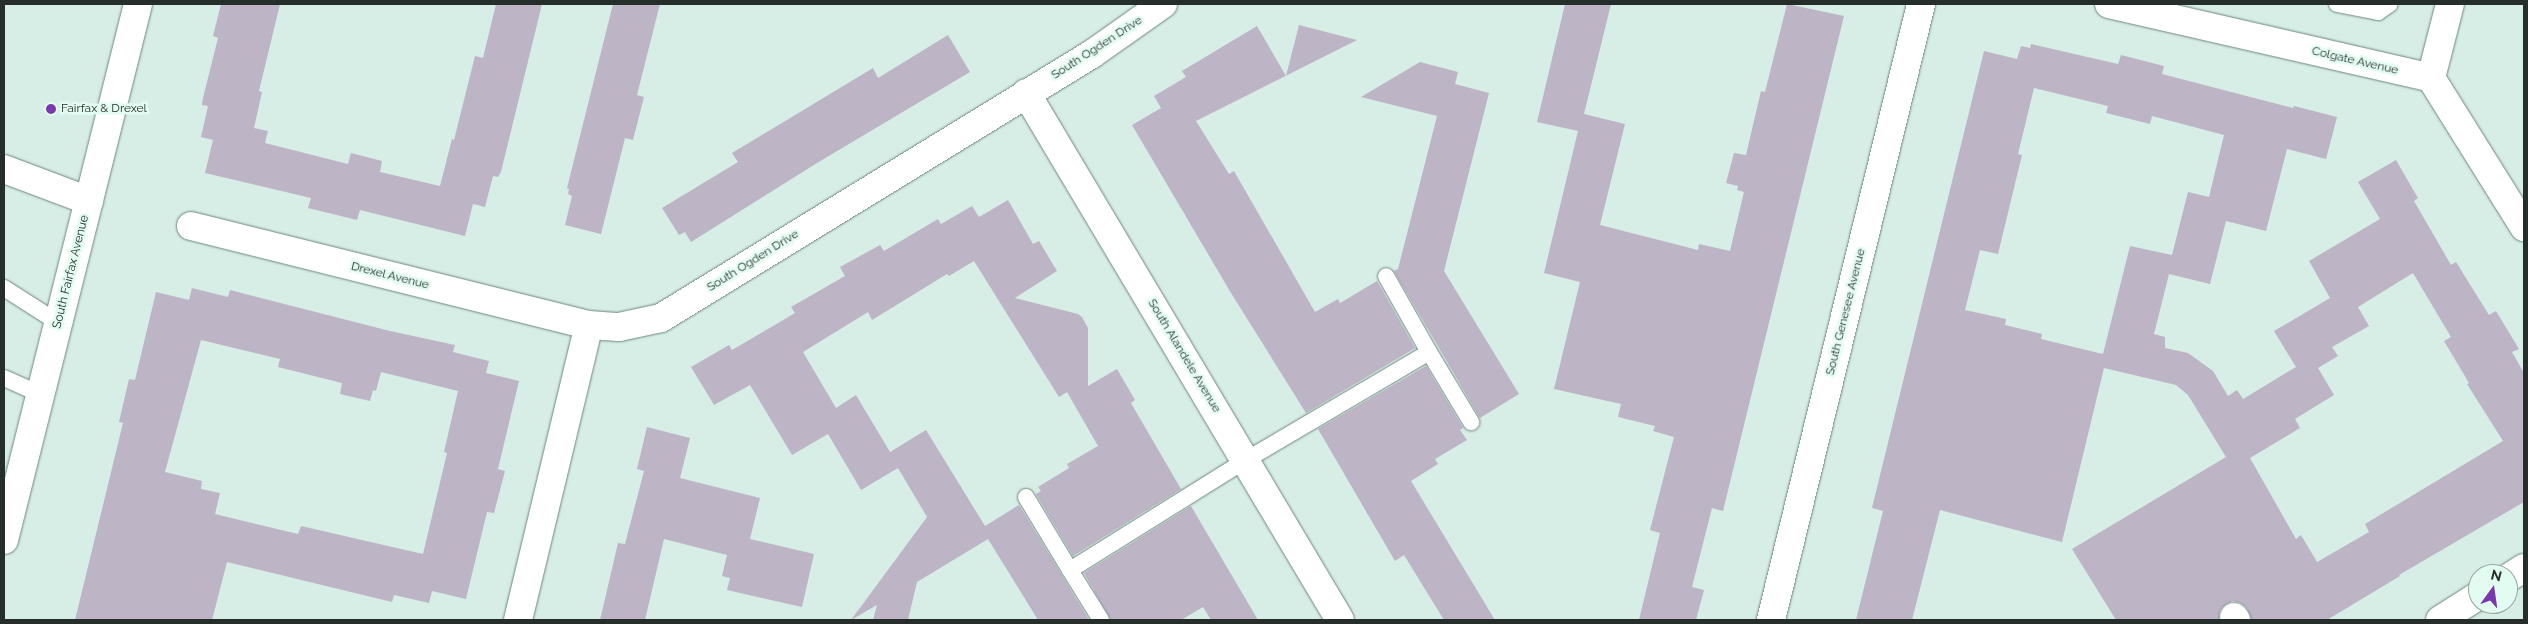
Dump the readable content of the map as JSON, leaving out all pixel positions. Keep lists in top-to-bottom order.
{
  "streets": {
    "street": [
      "South Ogden Drive",
      "Colgate Avenue",
      "South Fairfax Avenue",
      "Drexel Avenue",
      "South Genesee Avenue",
      "South Alandele Avenue"
    ]
  },
  "crossings": [
    ["South Ogden Drive", "Drexel Avenue"],
    ["South Ogden Drive", "South Alandele Avenue"]
  ],
  "places": ["Fairfax & Drexel"],
  "north": "top"
}
